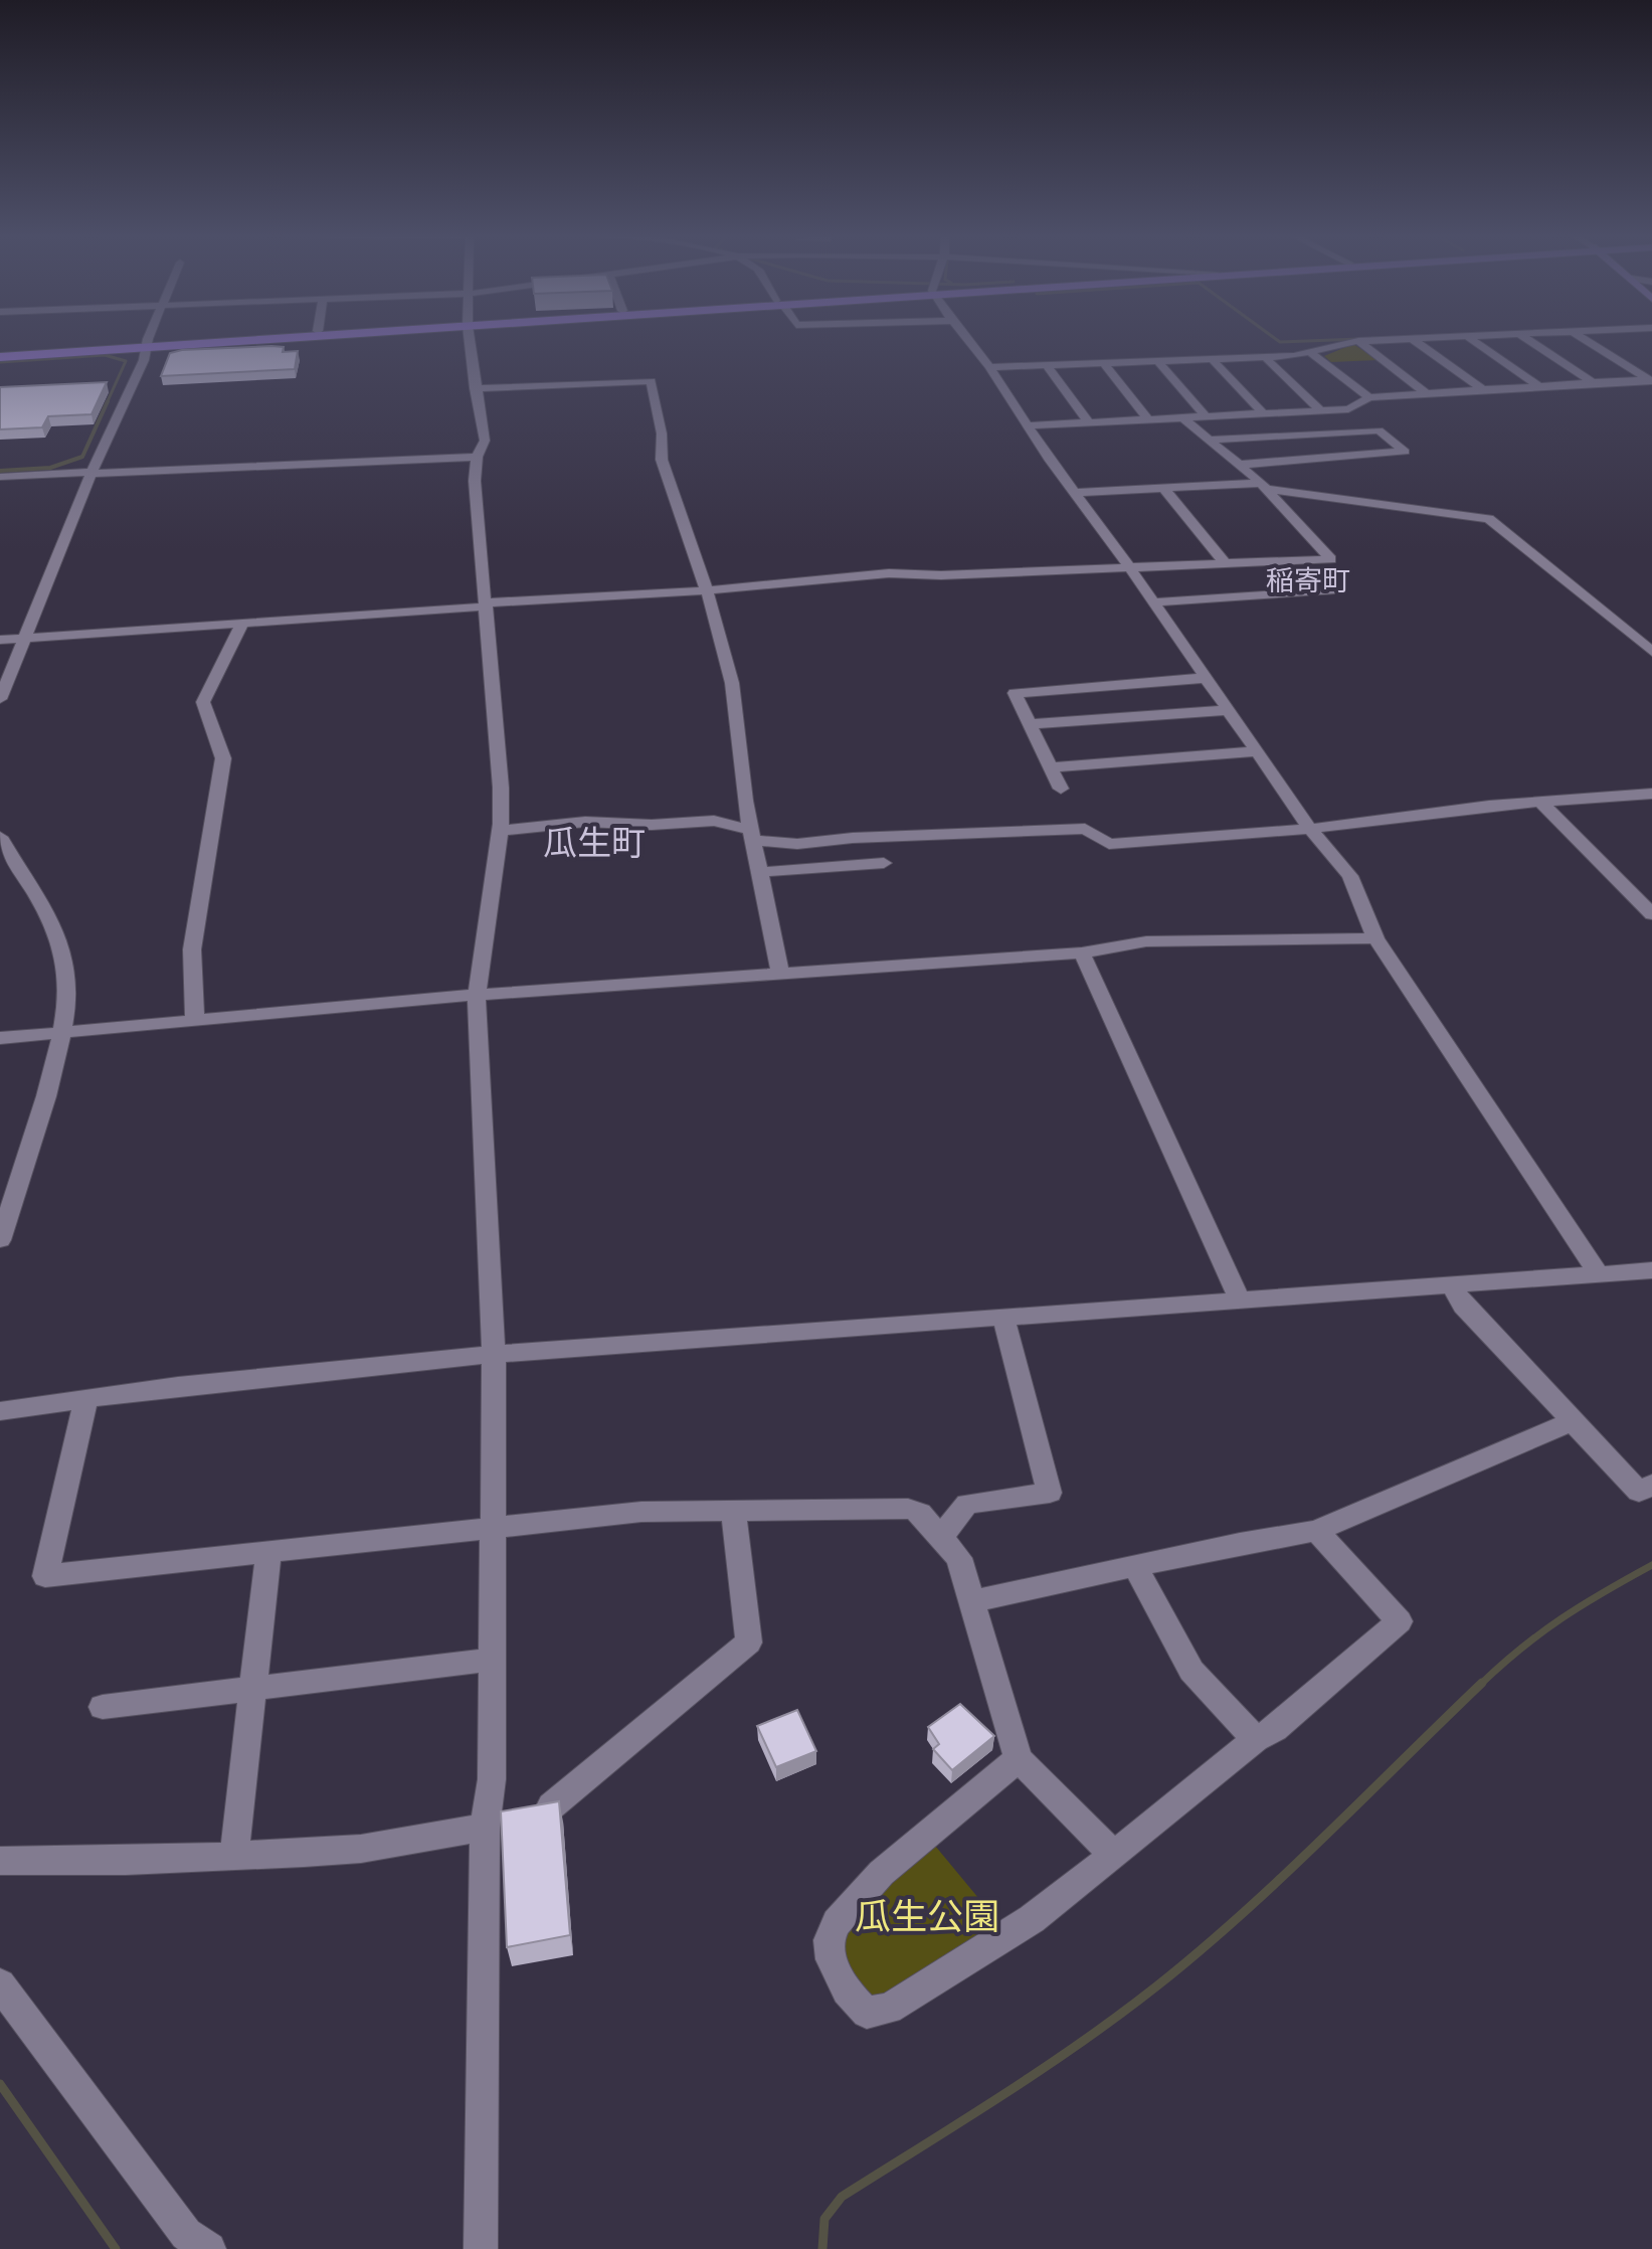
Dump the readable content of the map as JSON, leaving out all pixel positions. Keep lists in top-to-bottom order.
{
  "districts": ["稲寄町", "瓜生町"],
  "parks": ["瓜生公園"]
}
